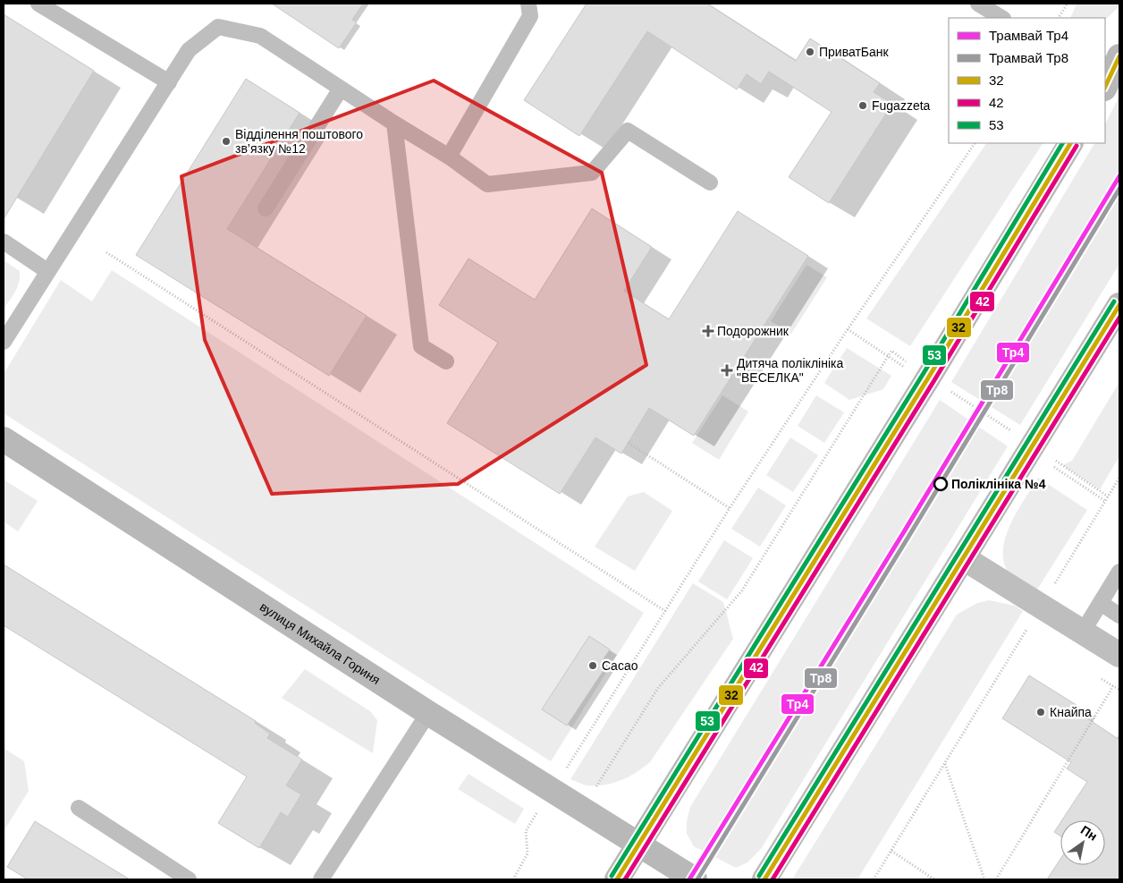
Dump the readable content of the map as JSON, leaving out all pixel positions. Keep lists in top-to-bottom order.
{
  "streets": {
    "main road": ["вулиця Михайла Гориня"]
  },
  "places": {
    "other": [
      "ПриватБанк",
      "Fugazzeta",
      "Відділення поштового зв’язку №12",
      "Поліклініка №4",
      "Cacao",
      "Кнайпа"
    ],
    "health": ["Подорожник", "Дитяча поліклініка \"ВЕСЕЛКА\""]
  },
  "lines": [
    "transit line 32",
    "transit line 53",
    "transit line 42",
    "tram line Тр4",
    "tram line Тр8"
  ],
  "legend": [
    "Трамвай Тр4",
    "Трамвай Тр8",
    "32",
    "42",
    "53"
  ],
  "north": "top right"
}
